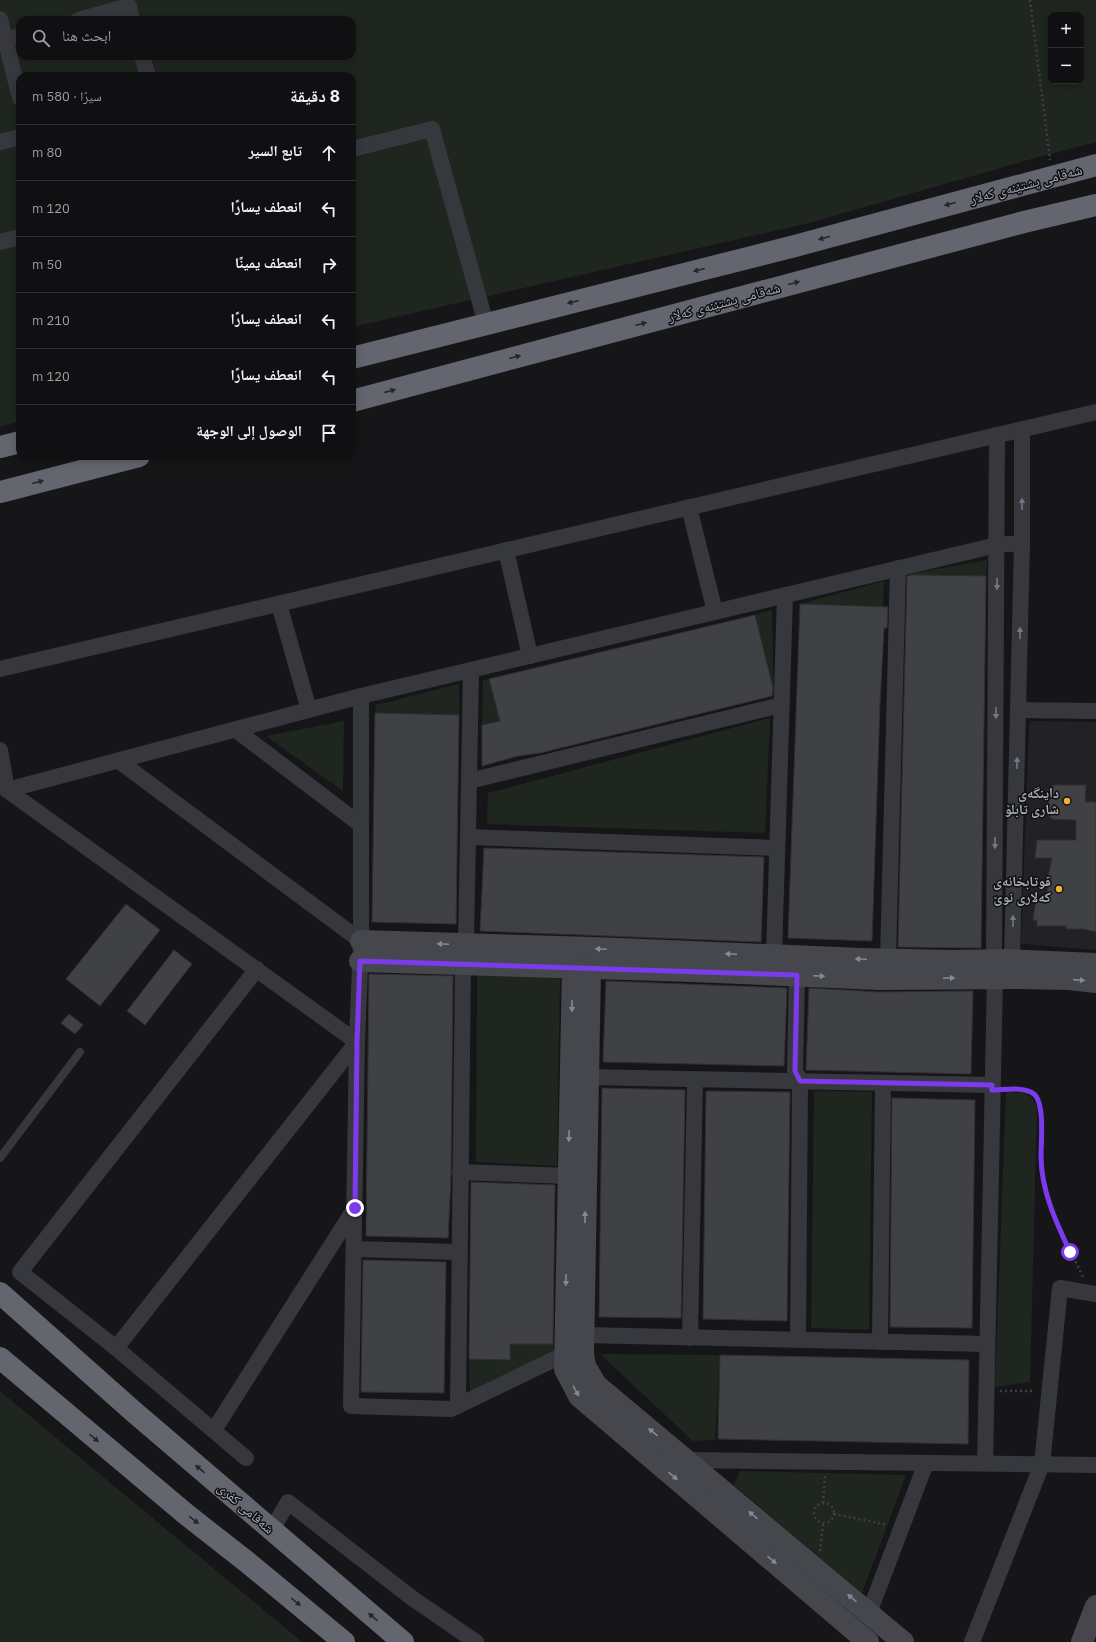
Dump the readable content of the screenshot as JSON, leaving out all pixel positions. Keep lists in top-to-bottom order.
{
  "streets": {
    "highway": ["شەقامی پشتێنەی کەلار", "شەقامی کفری"]
  },
  "places": ["داینگەی شاری تابلۆ", "قوتابخانەی کەلاری نوێ"],
  "page": {
    "map_buttons": ["+", "−"],
    "search": "ابحث هنا",
    "heading": ["8 دقيقة", "سيرًا · 580 m"],
    "list": [
      ["تابع السير", "80 m"],
      ["انعطف يسارًا", "120 m"],
      ["انعطف يمينًا", "50 m"],
      ["انعطف يسارًا", "210 m"],
      ["انعطف يسارًا", "120 m"],
      "الوصول إلى الوجهة"
    ]
  }
}
